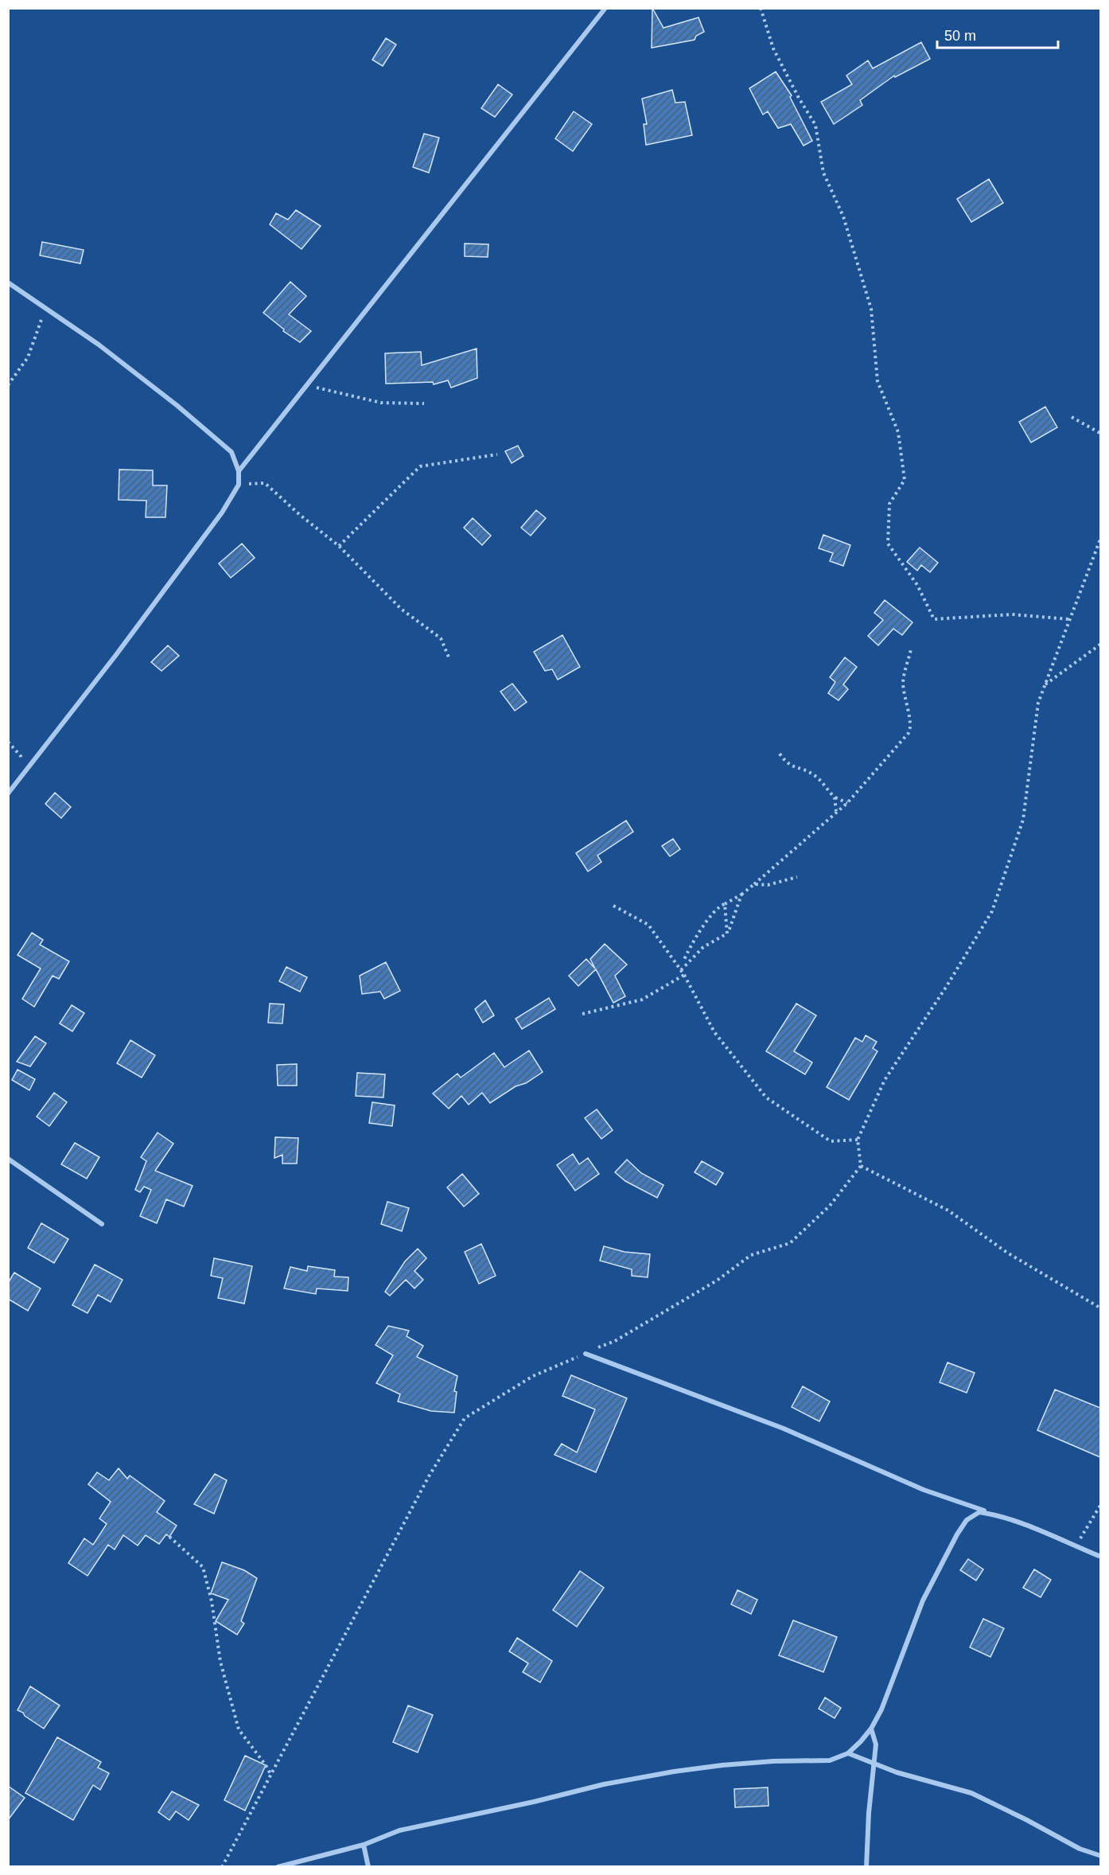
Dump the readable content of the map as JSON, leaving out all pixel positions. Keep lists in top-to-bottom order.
{
  "scale_bar": "50 m"
}
